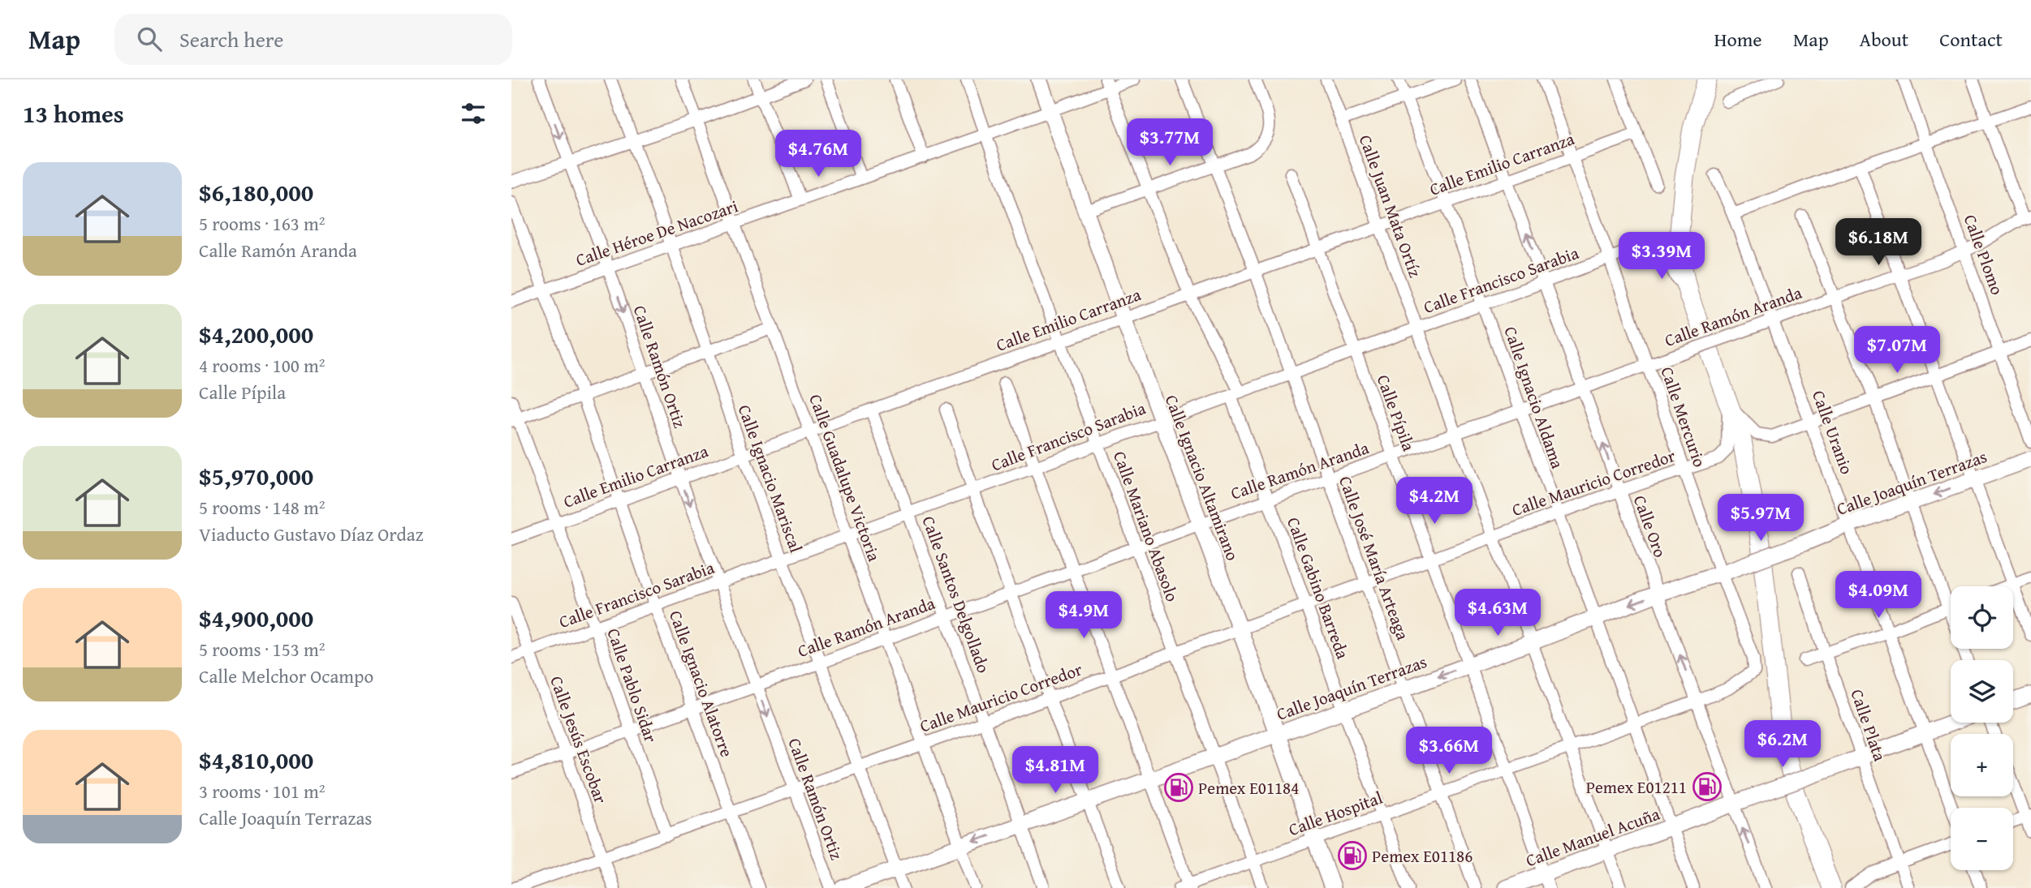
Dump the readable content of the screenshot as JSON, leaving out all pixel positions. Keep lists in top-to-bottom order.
{
  "streets": {
    "street": [
      "Calle Emilio Carranza",
      "Calle Juan Mata Ortíz",
      "Calle Héroe De Nacozari",
      "Calle Plomo",
      "Calle Francisco Sarabia",
      "Calle Ramón Aranda",
      "Calle Ramón Ortiz",
      "Calle Ignacio Aldama",
      "Calle Pípila",
      "Calle Mercurio",
      "Calle Uranio",
      "Calle Guadalupe Victoria",
      "Calle Ignacio Altamirano",
      "Calle Ignacio Mariscal",
      "Calle Mauricio Corredor",
      "Calle Joaquín Terrazas",
      "Calle Mariano Abasolo",
      "Calle Oro",
      "Calle José María Arteaga",
      "Calle Gabino Barreda",
      "Calle Santos Delgollado",
      "Calle Ignacio Alatorre",
      "Calle Pablo Sidar",
      "Calle Plata",
      "Calle Jesús Escobar",
      "Calle Hospital",
      "Calle Manuel Acuña"
    ]
  },
  "crossings": [
    ["Calle Emilio Carranza", "Calle Juan Mata Ortíz"],
    ["Calle Emilio Carranza", "Calle Ramón Ortiz"],
    ["Calle Emilio Carranza", "Calle Ignacio Aldama"],
    ["Calle Emilio Carranza", "Calle Pípila"],
    ["Calle Emilio Carranza", "Calle Mercurio"],
    ["Calle Emilio Carranza", "Calle Guadalupe Victoria"],
    ["Calle Emilio Carranza", "Calle Ignacio Altamirano"],
    ["Calle Emilio Carranza", "Calle Ignacio Mariscal"],
    ["Calle Emilio Carranza", "Calle Mariano Abasolo"],
    ["Calle Emilio Carranza", "Calle Oro"],
    ["Calle Emilio Carranza", "Calle José María Arteaga"],
    ["Calle Emilio Carranza", "Calle Gabino Barreda"],
    ["Calle Emilio Carranza", "Calle Santos Delgollado"],
    ["Calle Emilio Carranza", "Calle Ignacio Alatorre"],
    ["Calle Emilio Carranza", "Calle Pablo Sidar"],
    ["Calle Juan Mata Ortíz", "Calle Francisco Sarabia"],
    ["Calle Juan Mata Ortíz", "Calle Ramón Aranda"],
    ["Calle Juan Mata Ortíz", "Calle Mauricio Corredor"],
    ["Calle Juan Mata Ortíz", "Calle Joaquín Terrazas"],
    ["Calle Juan Mata Ortíz", "Calle Hospital"],
    ["Calle Juan Mata Ortíz", "Calle Manuel Acuña"],
    ["Calle Héroe De Nacozari", "Calle Ramón Ortiz"],
    ["Calle Héroe De Nacozari", "Calle Guadalupe Victoria"],
    ["Calle Héroe De Nacozari", "Calle Ignacio Altamirano"],
    ["Calle Héroe De Nacozari", "Calle Ignacio Mariscal"],
    ["Calle Héroe De Nacozari", "Calle Mariano Abasolo"],
    ["Calle Héroe De Nacozari", "Calle Gabino Barreda"],
    ["Calle Héroe De Nacozari", "Calle Ignacio Alatorre"],
    ["Calle Plomo", "Calle Ramón Aranda"],
    ["Calle Francisco Sarabia", "Calle Ramón Ortiz"],
    ["Calle Francisco Sarabia", "Calle Ignacio Aldama"],
    ["Calle Francisco Sarabia", "Calle Pípila"],
    ["Calle Francisco Sarabia", "Calle Mercurio"],
    ["Calle Francisco Sarabia", "Calle Guadalupe Victoria"],
    ["Calle Francisco Sarabia", "Calle Ignacio Altamirano"],
    ["Calle Francisco Sarabia", "Calle Ignacio Mariscal"],
    ["Calle Francisco Sarabia", "Calle Mariano Abasolo"],
    ["Calle Francisco Sarabia", "Calle Oro"],
    ["Calle Francisco Sarabia", "Calle José María Arteaga"],
    ["Calle Francisco Sarabia", "Calle Gabino Barreda"],
    ["Calle Francisco Sarabia", "Calle Santos Delgollado"],
    ["Calle Francisco Sarabia", "Calle Ignacio Alatorre"],
    ["Calle Francisco Sarabia", "Calle Pablo Sidar"],
    ["Calle Francisco Sarabia", "Calle Jesús Escobar"],
    ["Calle Ramón Aranda", "Calle Ramón Ortiz"],
    ["Calle Ramón Aranda", "Calle Ignacio Aldama"],
    ["Calle Ramón Aranda", "Calle Pípila"],
    ["Calle Ramón Aranda", "Calle Mercurio"],
    ["Calle Ramón Aranda", "Calle Uranio"],
    ["Calle Ramón Aranda", "Calle Guadalupe Victoria"],
    ["Calle Ramón Aranda", "Calle Ignacio Altamirano"],
    ["Calle Ramón Aranda", "Calle Ignacio Mariscal"],
    ["Calle Ramón Aranda", "Calle Mariano Abasolo"],
    ["Calle Ramón Aranda", "Calle Oro"],
    ["Calle Ramón Aranda", "Calle José María Arteaga"],
    ["Calle Ramón Aranda", "Calle Gabino Barreda"],
    ["Calle Ramón Aranda", "Calle Santos Delgollado"],
    ["Calle Ramón Aranda", "Calle Ignacio Alatorre"],
    ["Calle Ramón Aranda", "Calle Pablo Sidar"],
    ["Calle Ramón Aranda", "Calle Jesús Escobar"],
    ["Calle Ramón Ortiz", "Calle Mauricio Corredor"],
    ["Calle Ignacio Aldama", "Calle Mauricio Corredor"],
    ["Calle Ignacio Aldama", "Calle Joaquín Terrazas"],
    ["Calle Ignacio Aldama", "Calle Hospital"],
    ["Calle Ignacio Aldama", "Calle Manuel Acuña"],
    ["Calle Pípila", "Calle Mauricio Corredor"],
    ["Calle Pípila", "Calle Joaquín Terrazas"],
    ["Calle Pípila", "Calle Hospital"],
    ["Calle Pípila", "Calle Manuel Acuña"],
    ["Calle Mercurio", "Calle Mauricio Corredor"],
    ["Calle Mercurio", "Calle Joaquín Terrazas"],
    ["Calle Mercurio", "Calle Hospital"],
    ["Calle Uranio", "Calle Joaquín Terrazas"],
    ["Calle Uranio", "Calle Manuel Acuña"],
    ["Calle Guadalupe Victoria", "Calle Mauricio Corredor"],
    ["Calle Guadalupe Victoria", "Calle Joaquín Terrazas"],
    ["Calle Ignacio Altamirano", "Calle Mauricio Corredor"],
    ["Calle Ignacio Altamirano", "Calle Joaquín Terrazas"],
    ["Calle Ignacio Altamirano", "Calle Hospital"],
    ["Calle Ignacio Mariscal", "Calle Mauricio Corredor"],
    ["Calle Ignacio Mariscal", "Calle Joaquín Terrazas"],
    ["Calle Mauricio Corredor", "Calle Mariano Abasolo"],
    ["Calle Mauricio Corredor", "Calle Oro"],
    ["Calle Mauricio Corredor", "Calle José María Arteaga"],
    ["Calle Mauricio Corredor", "Calle Gabino Barreda"],
    ["Calle Mauricio Corredor", "Calle Santos Delgollado"],
    ["Calle Mauricio Corredor", "Calle Ignacio Alatorre"],
    ["Calle Mauricio Corredor", "Calle Pablo Sidar"],
    ["Calle Mauricio Corredor", "Calle Jesús Escobar"],
    ["Calle Joaquín Terrazas", "Calle Mariano Abasolo"],
    ["Calle Joaquín Terrazas", "Calle Oro"],
    ["Calle Joaquín Terrazas", "Calle José María Arteaga"],
    ["Calle Joaquín Terrazas", "Calle Gabino Barreda"],
    ["Calle Joaquín Terrazas", "Calle Santos Delgollado"],
    ["Calle Mariano Abasolo", "Calle Hospital"],
    ["Calle Oro", "Calle Hospital"],
    ["Calle Oro", "Calle Manuel Acuña"],
    ["Calle José María Arteaga", "Calle Hospital"],
    ["Calle Gabino Barreda", "Calle Hospital"],
    ["Calle Plata", "Calle Manuel Acuña"]
  ],
  "one_way": ["Calle Ramón Ortiz", "Calle Oro"],
  "places": {
    "fuel station": ["Pemex E01211", "Pemex E01184", "Pemex E01186"]
  },
  "page": {
    "header": "Map",
    "search": "Search here",
    "nav": [
      "Home",
      "Map",
      "About",
      "Contact"
    ],
    "heading": "13 homes",
    "price": [
      "$3.77M",
      "$4.76M",
      "$6.18M",
      "$3.39M",
      "$7.07M",
      "$4.2M",
      "$5.97M",
      "$4.09M",
      "$4.63M",
      "$4.9M",
      "$6.2M",
      "$3.66M",
      "$4.81M"
    ],
    "list": [
      {
        "name": "$6,180,000",
        "note": "5 rooms · 163 m² · Calle Ramón Aranda"
      },
      {
        "name": "$4,200,000",
        "note": "4 rooms · 100 m² · Calle Pípila"
      },
      {
        "name": "$5,970,000",
        "note": "5 rooms · 148 m² · Viaducto Gustavo Díaz Ordaz"
      },
      {
        "name": "$4,900,000",
        "note": "5 rooms · 153 m² · Calle Melchor Ocampo"
      },
      {
        "name": "$4,810,000",
        "note": "3 rooms · 101 m² · Calle Joaquín Terrazas"
      }
    ],
    "map_buttons": ["+", "−"]
  }
}
